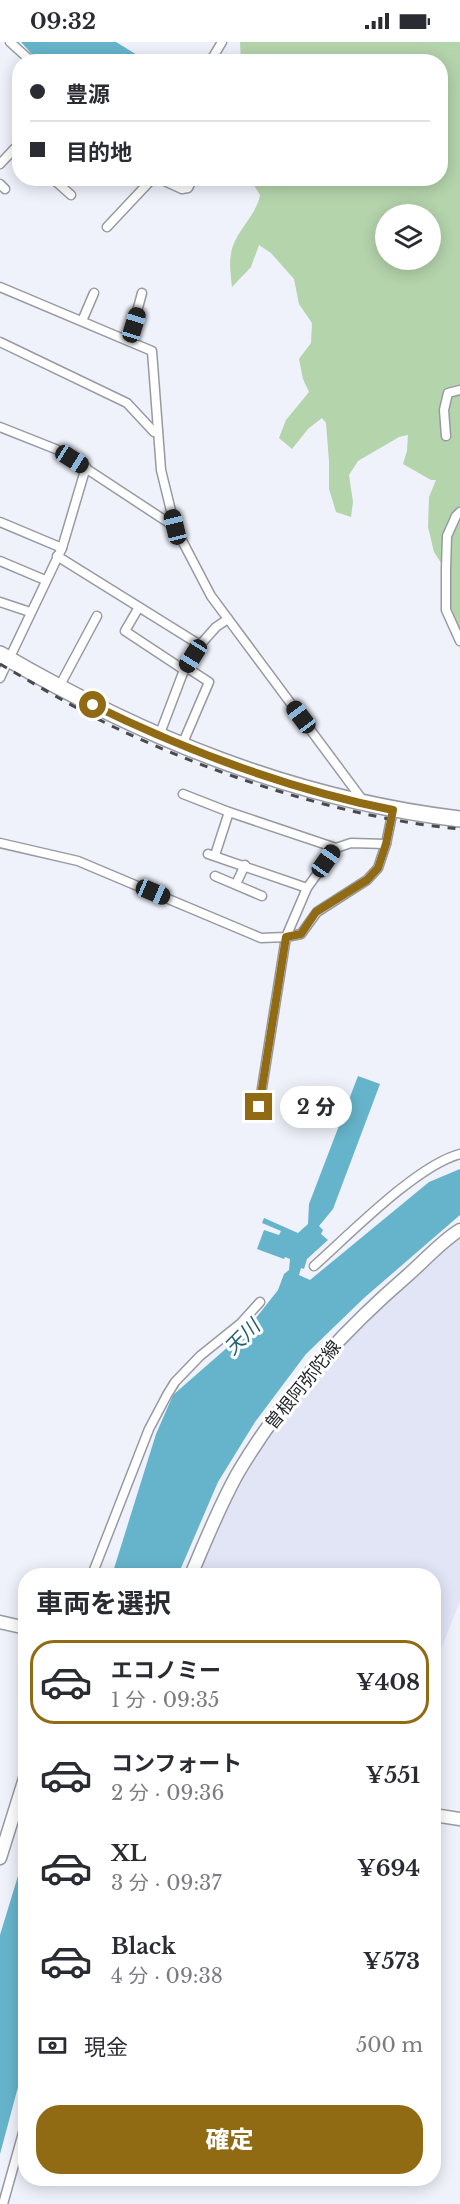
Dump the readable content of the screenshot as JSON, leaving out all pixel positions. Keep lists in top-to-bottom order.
{
  "streets": {
    "main road": ["曽根阿弥陀線"]
  },
  "water": ["天川"],
  "page": {
    "status": "09:32",
    "banner": ["豊源", "目的地"],
    "bubble": "2 分",
    "heading": "車両を選択",
    "list": [
      {
        "name": "エコノミー",
        "note": "1 分 · 09:35",
        "value": "¥408"
      },
      {
        "name": "コンフォート",
        "note": "2 分 · 09:36",
        "value": "¥551"
      },
      {
        "name": "XL",
        "note": "3 分 · 09:37",
        "value": "¥694"
      },
      {
        "name": "Black",
        "note": "4 分 · 09:38",
        "value": "¥573"
      }
    ],
    "pay": ["現金", "500 m"],
    "buttons": "確定"
  }
}
